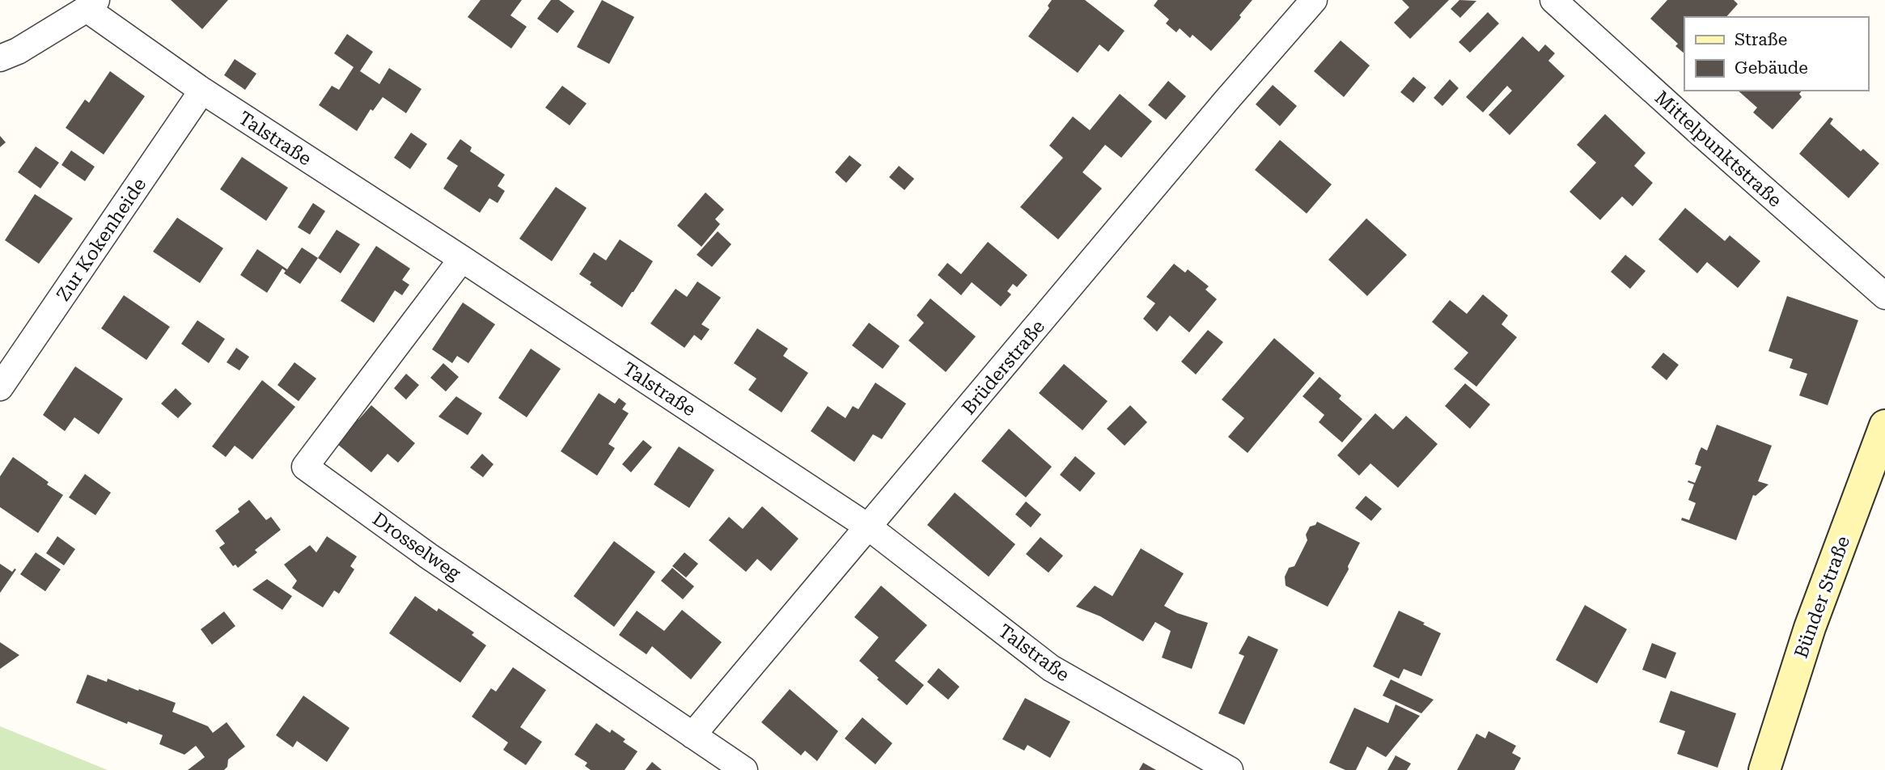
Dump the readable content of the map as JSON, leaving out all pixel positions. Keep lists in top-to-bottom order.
{
  "streets": {
    "main road": ["Bünder Straße"],
    "street": [
      "Talstraße",
      "Mittelpunktstraße",
      "Zur Kokenheide",
      "Brüderstraße",
      "Drosselweg"
    ]
  },
  "crossings": [
    ["Talstraße", "Zur Kokenheide"],
    ["Talstraße", "Brüderstraße"],
    ["Talstraße", "Drosselweg"],
    ["Brüderstraße", "Drosselweg"]
  ],
  "legend": ["Straße", "Gebäude"]
}
